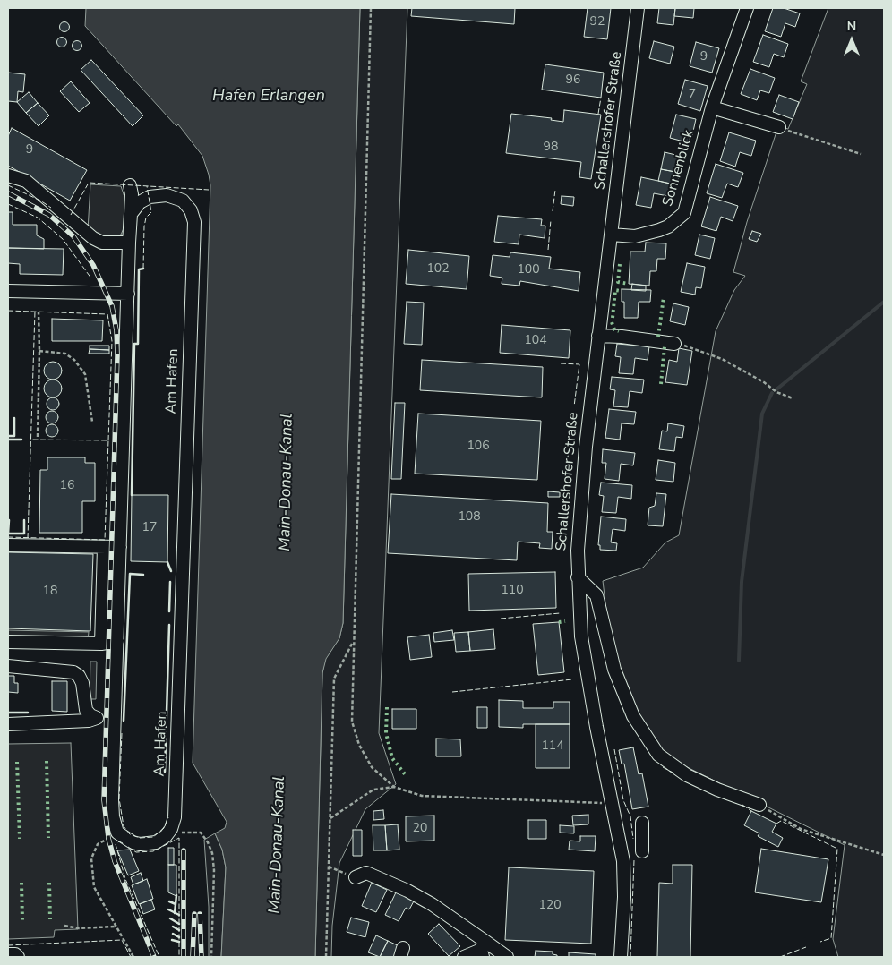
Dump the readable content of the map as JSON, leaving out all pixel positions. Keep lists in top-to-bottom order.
{
  "streets": {
    "street": ["Schallershofer Straße", "Sonnenblick", "Am Hafen"]
  },
  "crossings": [
    ["Schallershofer Straße", "Sonnenblick"]
  ],
  "water": ["Hafen Erlangen", "Main-Donau-Kanal"],
  "house_numbers": [
    "92",
    "9",
    "96",
    "7",
    "98",
    "9",
    "102",
    "100",
    "104",
    "106",
    "16",
    "108",
    "17",
    "110",
    "18",
    "114",
    "20",
    "120"
  ],
  "north": "top"
}
